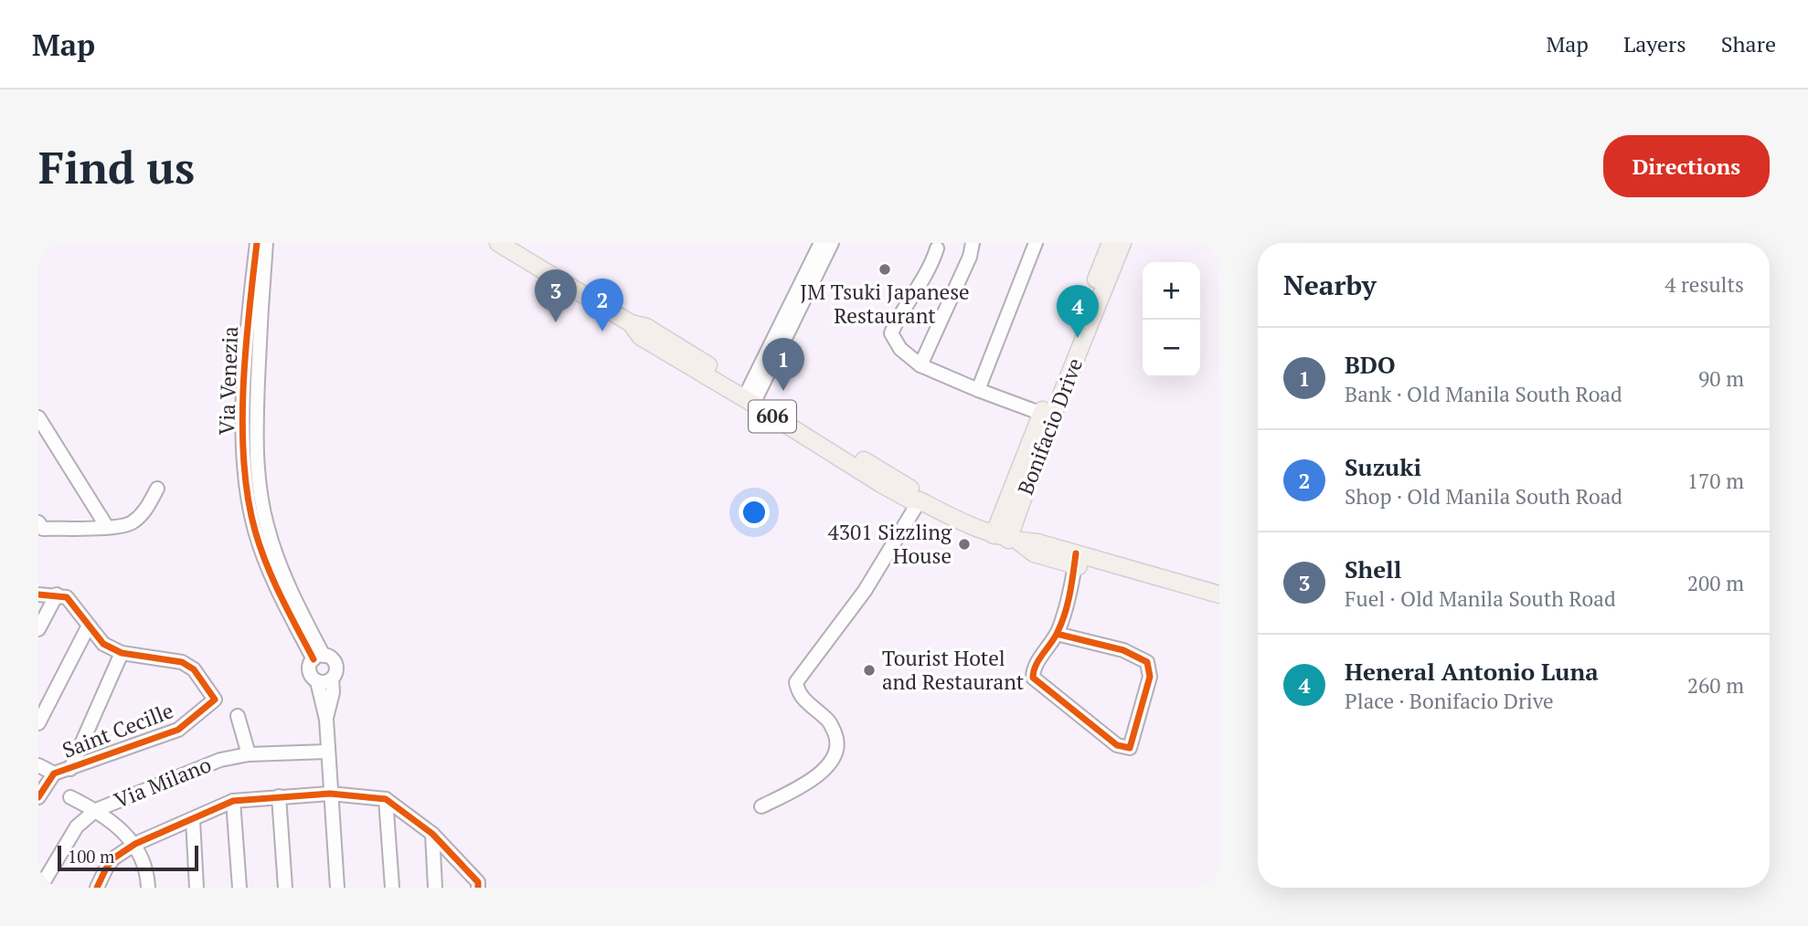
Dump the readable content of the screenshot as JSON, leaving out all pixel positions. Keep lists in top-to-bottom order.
{
  "streets": {
    "main road": ["606", "Bonifacio Drive"],
    "street": ["Via Venezia", "Saint Cecille", "Via Milano"]
  },
  "crossings": [
    ["606", "Bonifacio Drive"]
  ],
  "places": ["JM Tsuki Japanese Restaurant", "4301 Sizzling House", "Tourist Hotel and Restaurant"],
  "scale_bar": "100 m",
  "page": {
    "header": "Map",
    "nav": ["Map", "Layers", "Share"],
    "buttons": "Directions",
    "title": "Find us",
    "heading": ["Nearby", "4 results"],
    "map_buttons": ["+", "−"],
    "pins": [
      "3",
      "2",
      "4",
      "1"
    ],
    "list": [
      {
        "mark": "1",
        "name": "BDO",
        "note": "Bank · Old Manila South Road",
        "value": "90 m"
      },
      {
        "mark": "2",
        "name": "Suzuki",
        "note": "Shop · Old Manila South Road",
        "value": "170 m"
      },
      {
        "mark": "3",
        "name": "Shell",
        "note": "Fuel · Old Manila South Road",
        "value": "200 m"
      },
      {
        "mark": "4",
        "name": "Heneral Antonio Luna",
        "note": "Place · Bonifacio Drive",
        "value": "260 m"
      }
    ],
    "scale": "100 m"
  }
}
